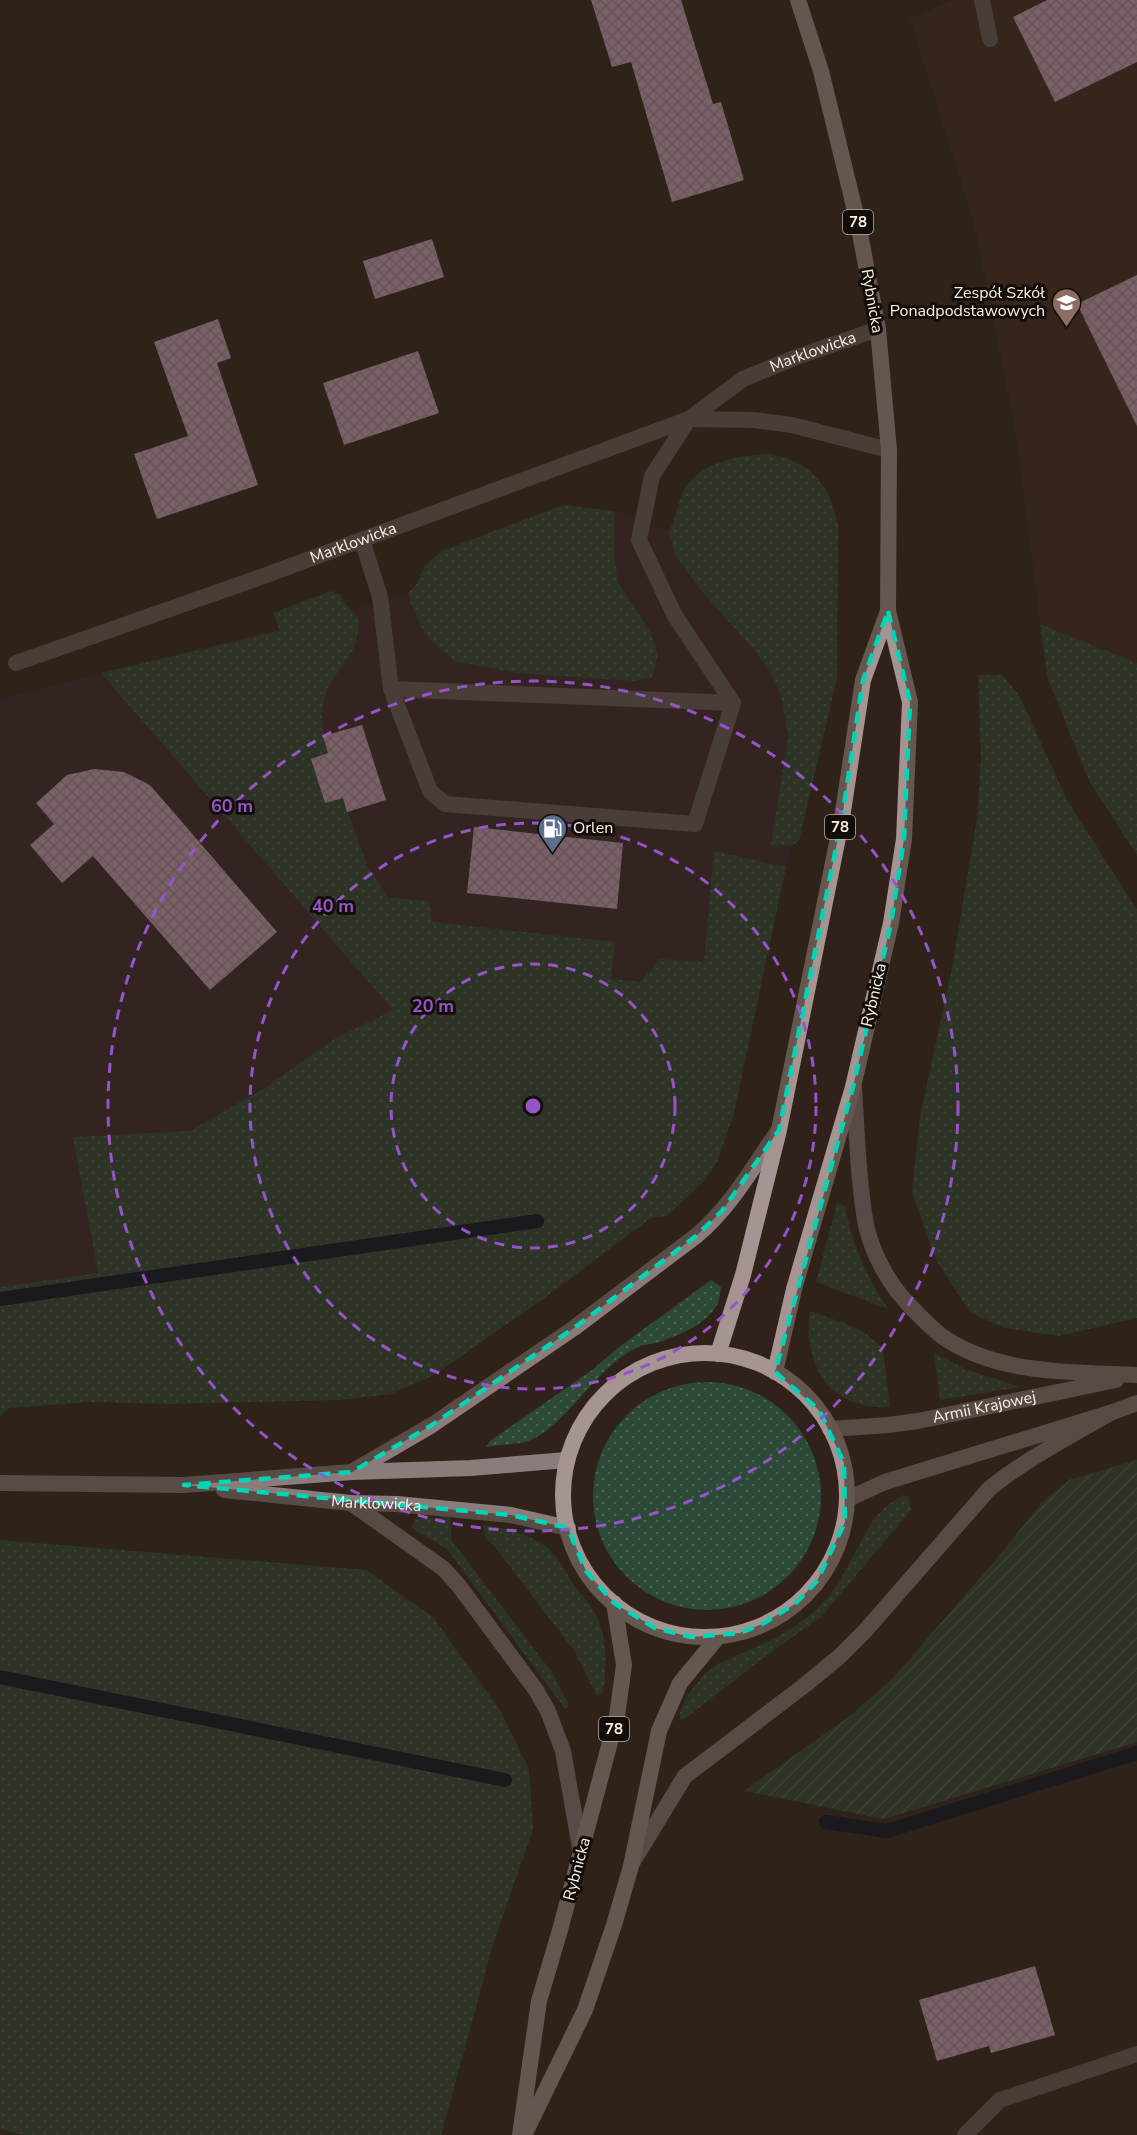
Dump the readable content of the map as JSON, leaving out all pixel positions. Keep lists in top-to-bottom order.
{
  "streets": {
    "main road": [
      "78",
      "Rybnicka",
      "Marklowicka",
      "Armii Krajowej"
    ]
  },
  "crossings": [
    ["Rybnicka", "Marklowicka"]
  ],
  "places": {
    "school or university": ["Zespół Szkół Ponadpodstawowych"],
    "fuel station": ["Orlen"]
  },
  "rings": ["60 m", "40 m", "20 m"]
}
